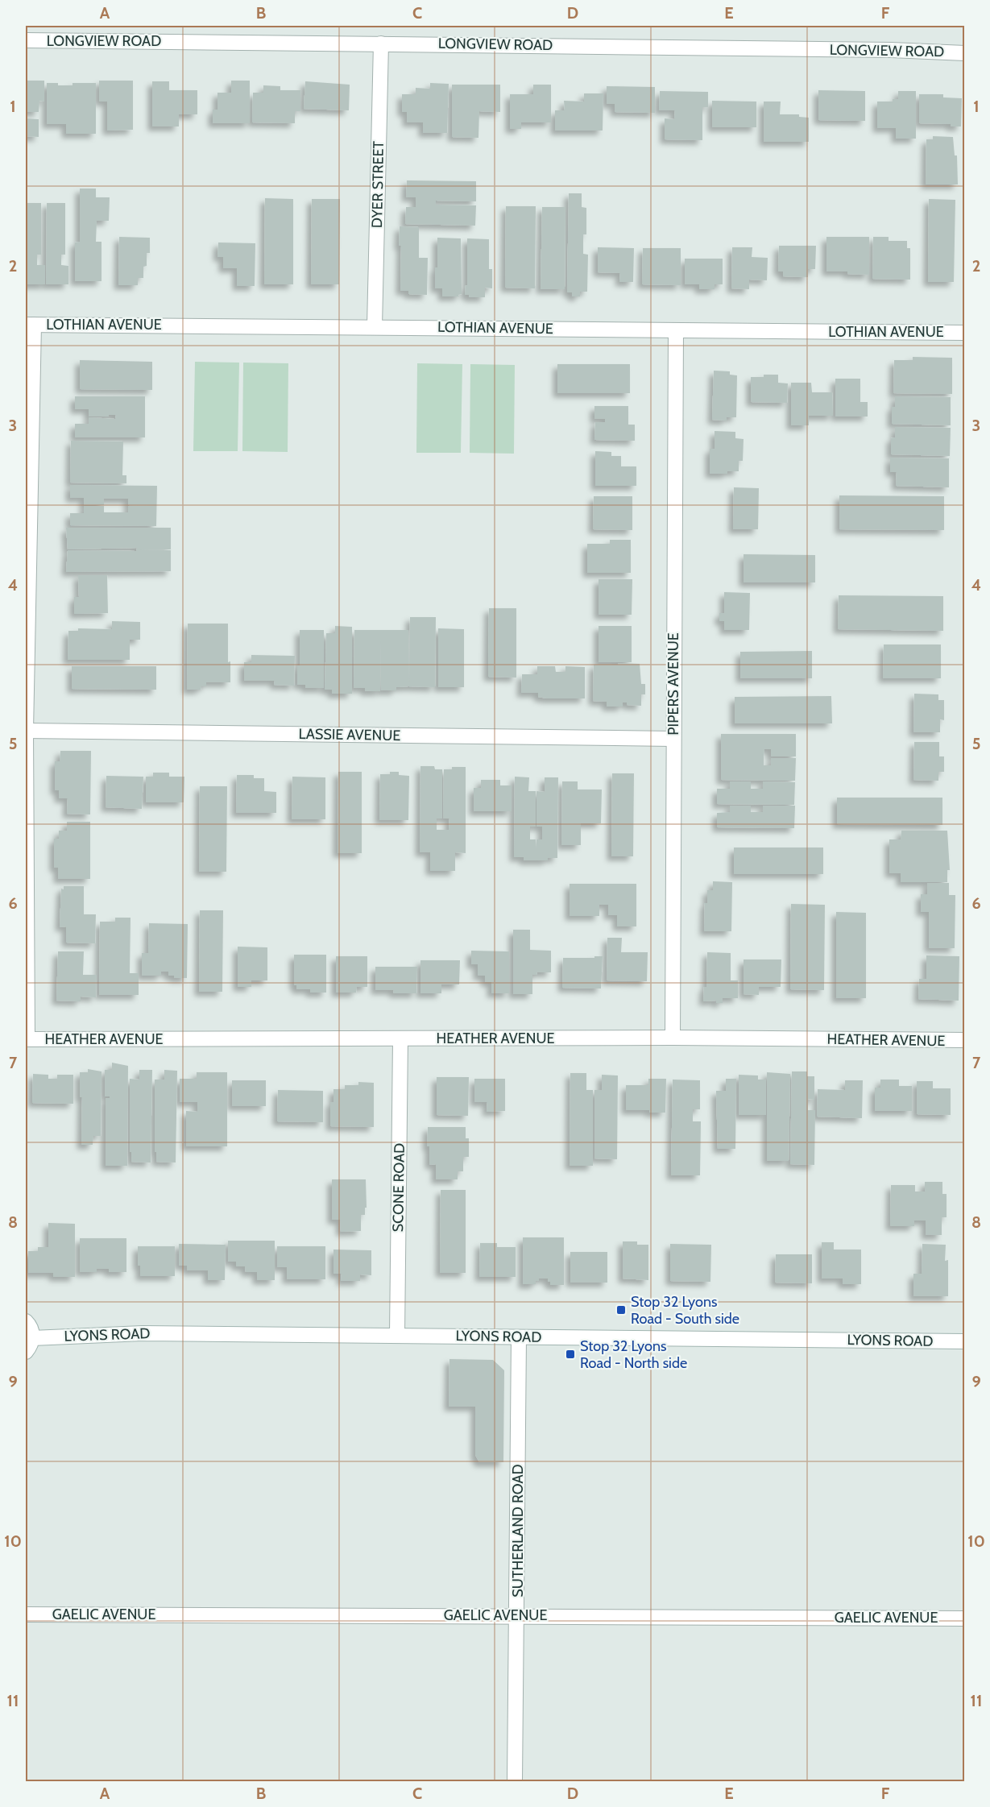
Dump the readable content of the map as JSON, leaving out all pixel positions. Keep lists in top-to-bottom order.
{
  "streets": {
    "street": [
      "LONGVIEW ROAD",
      "DYER STREET",
      "LOTHIAN AVENUE",
      "PIPERS AVENUE",
      "LASSIE AVENUE",
      "HEATHER AVENUE",
      "SCONE ROAD",
      "LYONS ROAD",
      "SUTHERLAND ROAD",
      "GAELIC AVENUE"
    ]
  },
  "crossings": [
    ["LONGVIEW ROAD", "DYER STREET"],
    ["DYER STREET", "LOTHIAN AVENUE"],
    ["LOTHIAN AVENUE", "PIPERS AVENUE"],
    ["PIPERS AVENUE", "LASSIE AVENUE"],
    ["PIPERS AVENUE", "HEATHER AVENUE"],
    ["HEATHER AVENUE", "SCONE ROAD"],
    ["SCONE ROAD", "LYONS ROAD"],
    ["LYONS ROAD", "SUTHERLAND ROAD"],
    ["SUTHERLAND ROAD", "GAELIC AVENUE"]
  ],
  "places": {
    "transit": ["Stop 32 Lyons Road - South side", "Stop 32 Lyons Road - North side"]
  },
  "grid": {
    "columns": [
      "A",
      "B",
      "C",
      "D",
      "E",
      "F"
    ],
    "rows": [
      "1",
      "2",
      "3",
      "4",
      "5",
      "6",
      "7",
      "8",
      "9",
      "10",
      "11"
    ]
  }
}
